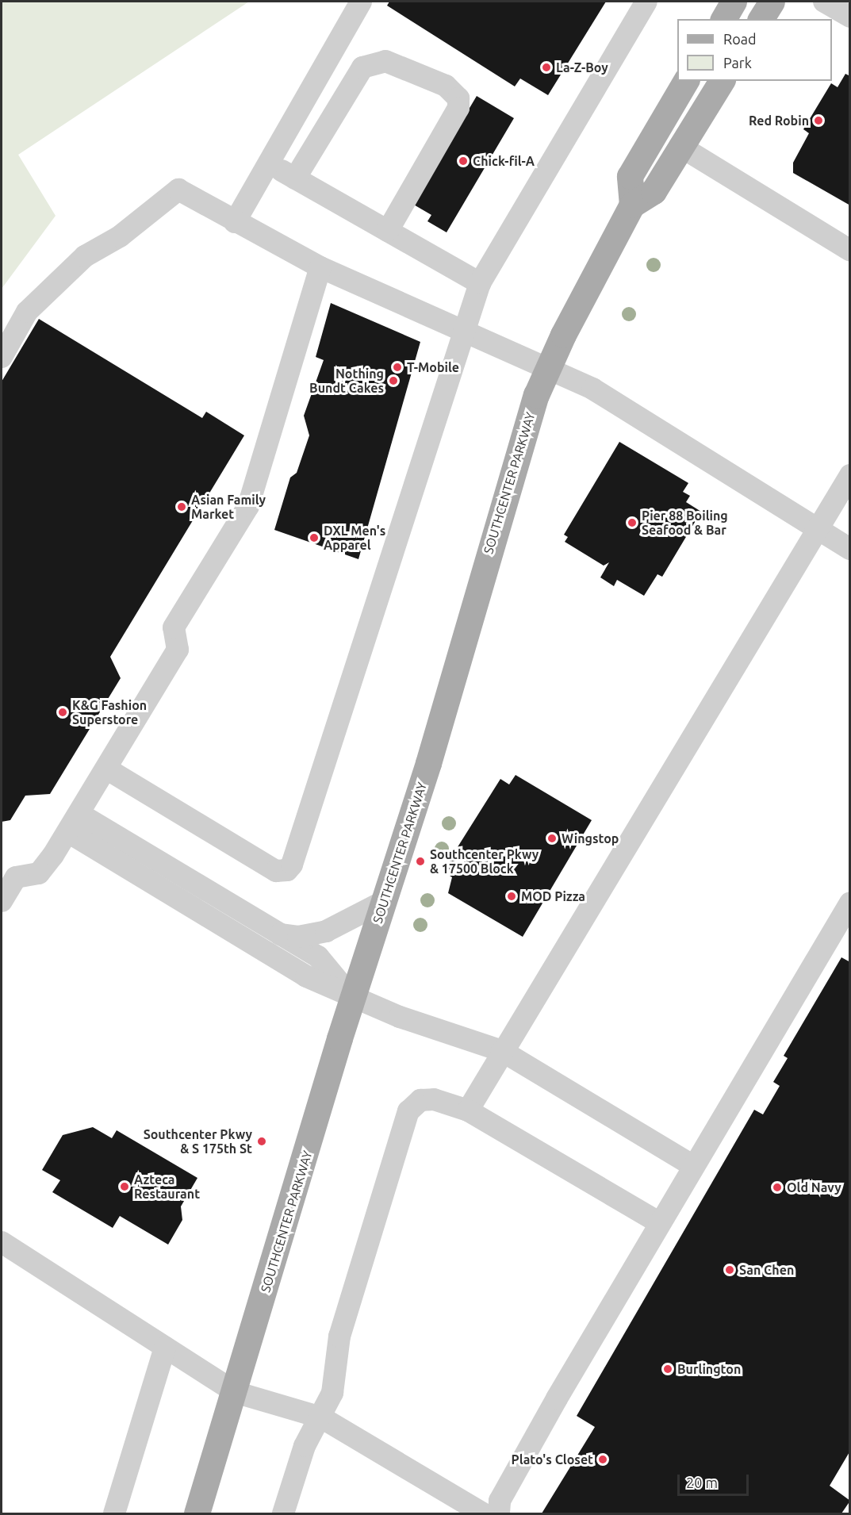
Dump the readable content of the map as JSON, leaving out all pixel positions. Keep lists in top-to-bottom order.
{
  "streets": {
    "main road": ["SOUTHCENTER PARKWAY"]
  },
  "places": [
    "La-Z-Boy",
    "Red Robin",
    "Chick-fil-A",
    "T-Mobile",
    "Nothing Bundt Cakes",
    "Asian Family Market",
    "Pier 88 Boiling Seafood & Bar",
    "DXL Men's Apparel",
    "K&G Fashion Superstore",
    "Wingstop",
    "Southcenter Pkwy & 17500 Block",
    "MOD Pizza",
    "Southcenter Pkwy & S 175th St",
    "Azteca Restaurant",
    "Old Navy",
    "San Chen",
    "Burlington",
    "Plato's Closet"
  ],
  "legend": ["Road", "Park"],
  "scale_bar": "20 m"
}
